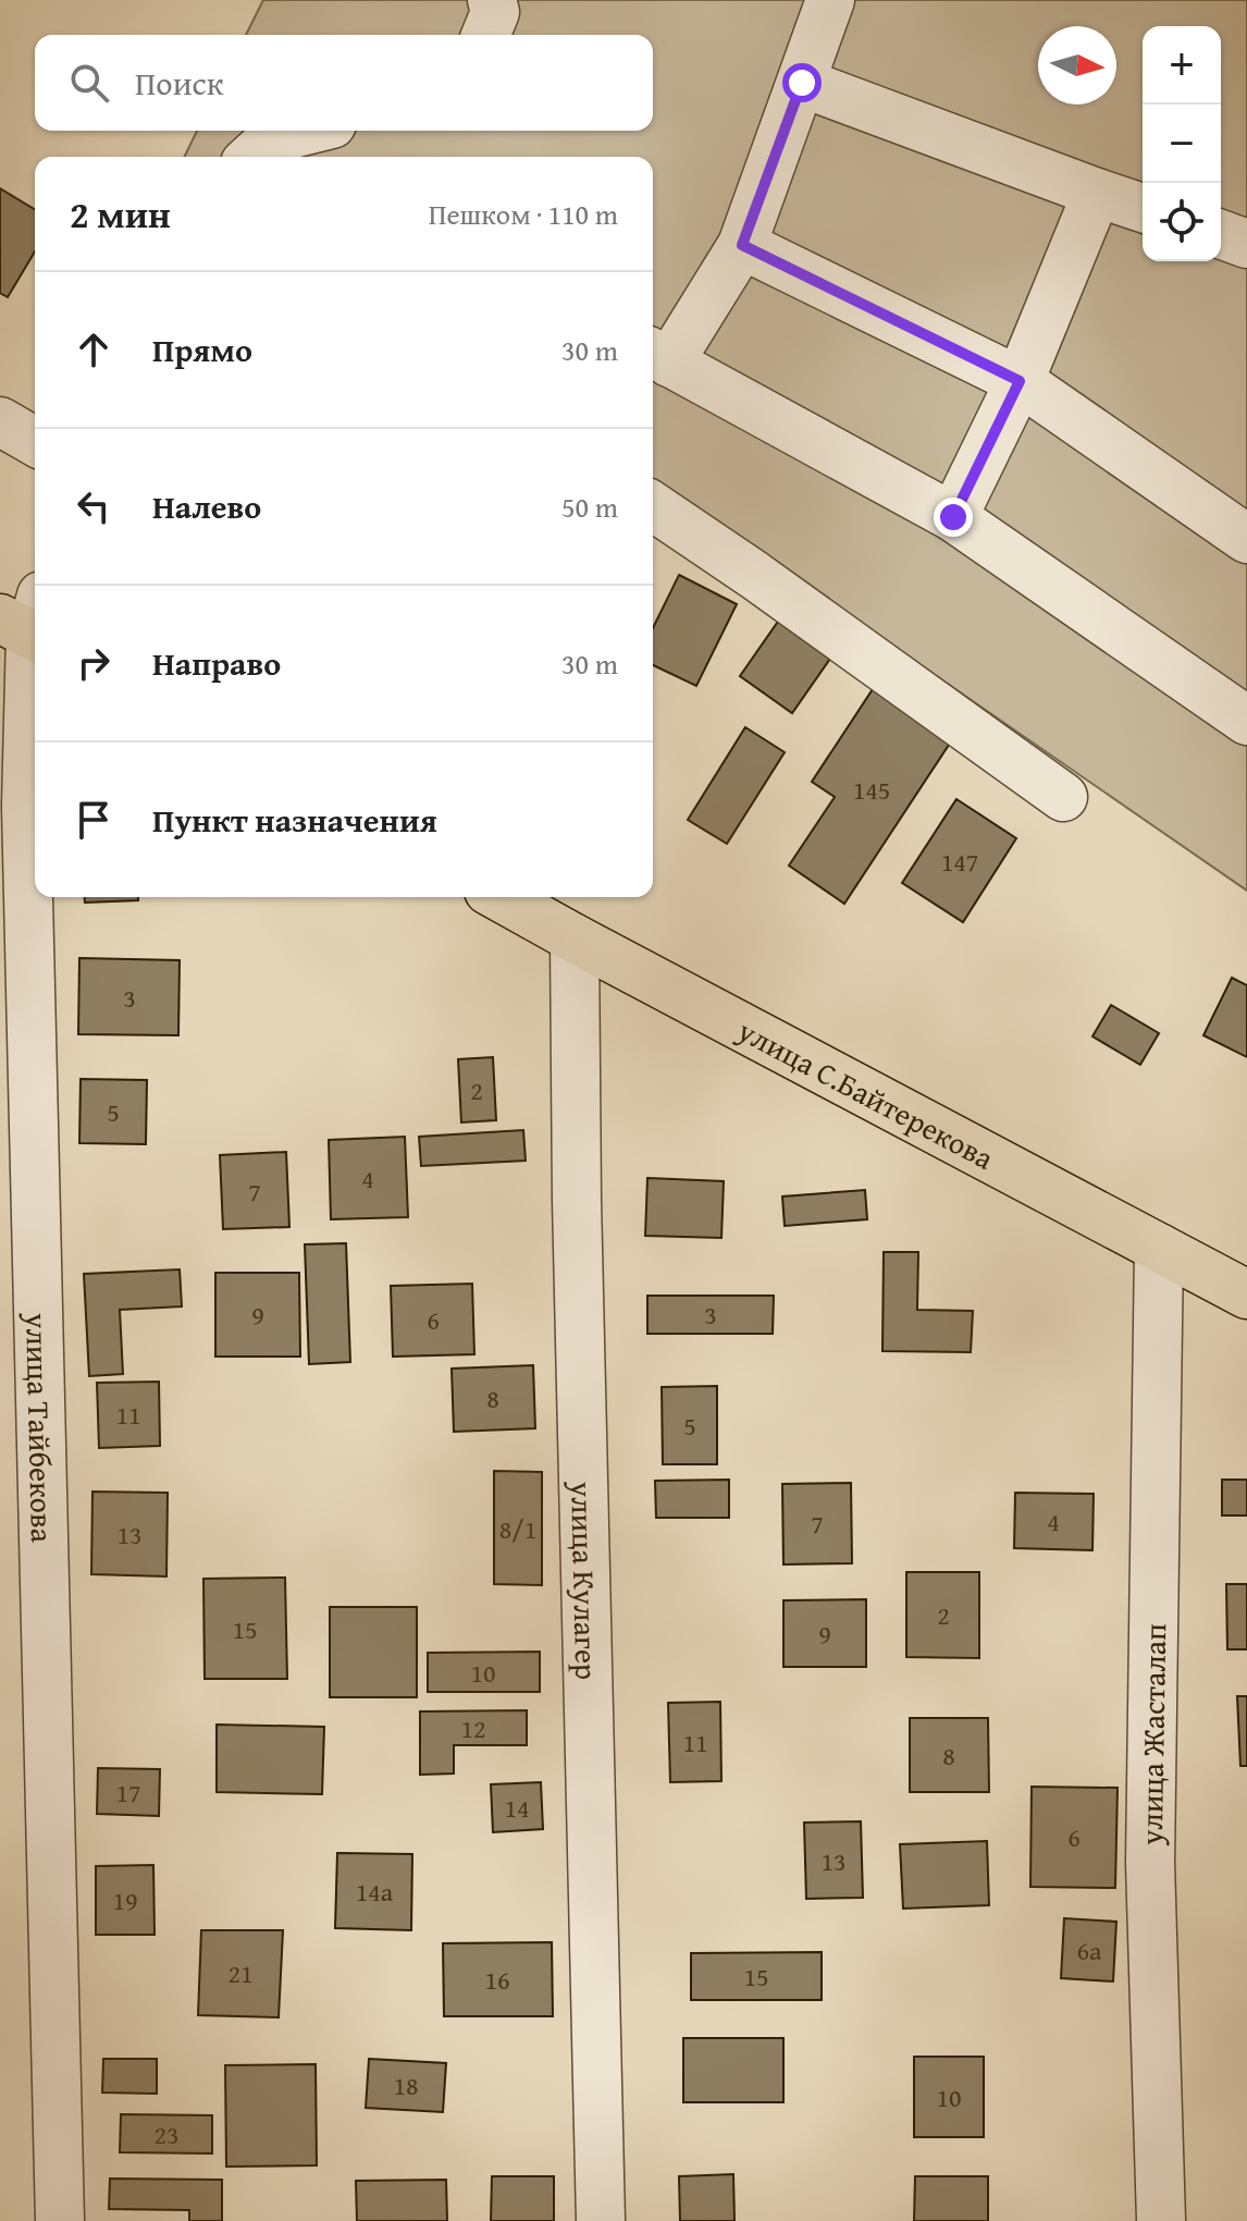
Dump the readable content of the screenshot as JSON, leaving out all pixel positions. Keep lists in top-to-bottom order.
{
  "streets": {
    "main road": ["улица С.Байтерекова"],
    "street": ["улица Тайбекова", "улица Кулагер", "улица Жасталап"]
  },
  "crossings": [
    ["улица С.Байтерекова", "улица Кулагер"],
    ["улица С.Байтерекова", "улица Жасталап"]
  ],
  "house_numbers": [
    "145",
    "147",
    "3",
    "2",
    "5",
    "4",
    "7",
    "9",
    "3",
    "6",
    "8",
    "11",
    "5",
    "4",
    "7",
    "8/1",
    "13",
    "2",
    "15",
    "9",
    "10",
    "12",
    "11",
    "8",
    "17",
    "14",
    "6",
    "13",
    "14а",
    "19",
    "6а",
    "21",
    "15",
    "16",
    "18",
    "10",
    "23"
  ],
  "north": "right",
  "page": {
    "map_buttons": ["+", "−"],
    "search": "Поиск",
    "heading": ["2 мин", "Пешком · 110 m"],
    "list": [
      ["Прямо", "30 m"],
      ["Налево", "50 m"],
      ["Направо", "30 m"],
      "Пункт назначения"
    ]
  }
}
